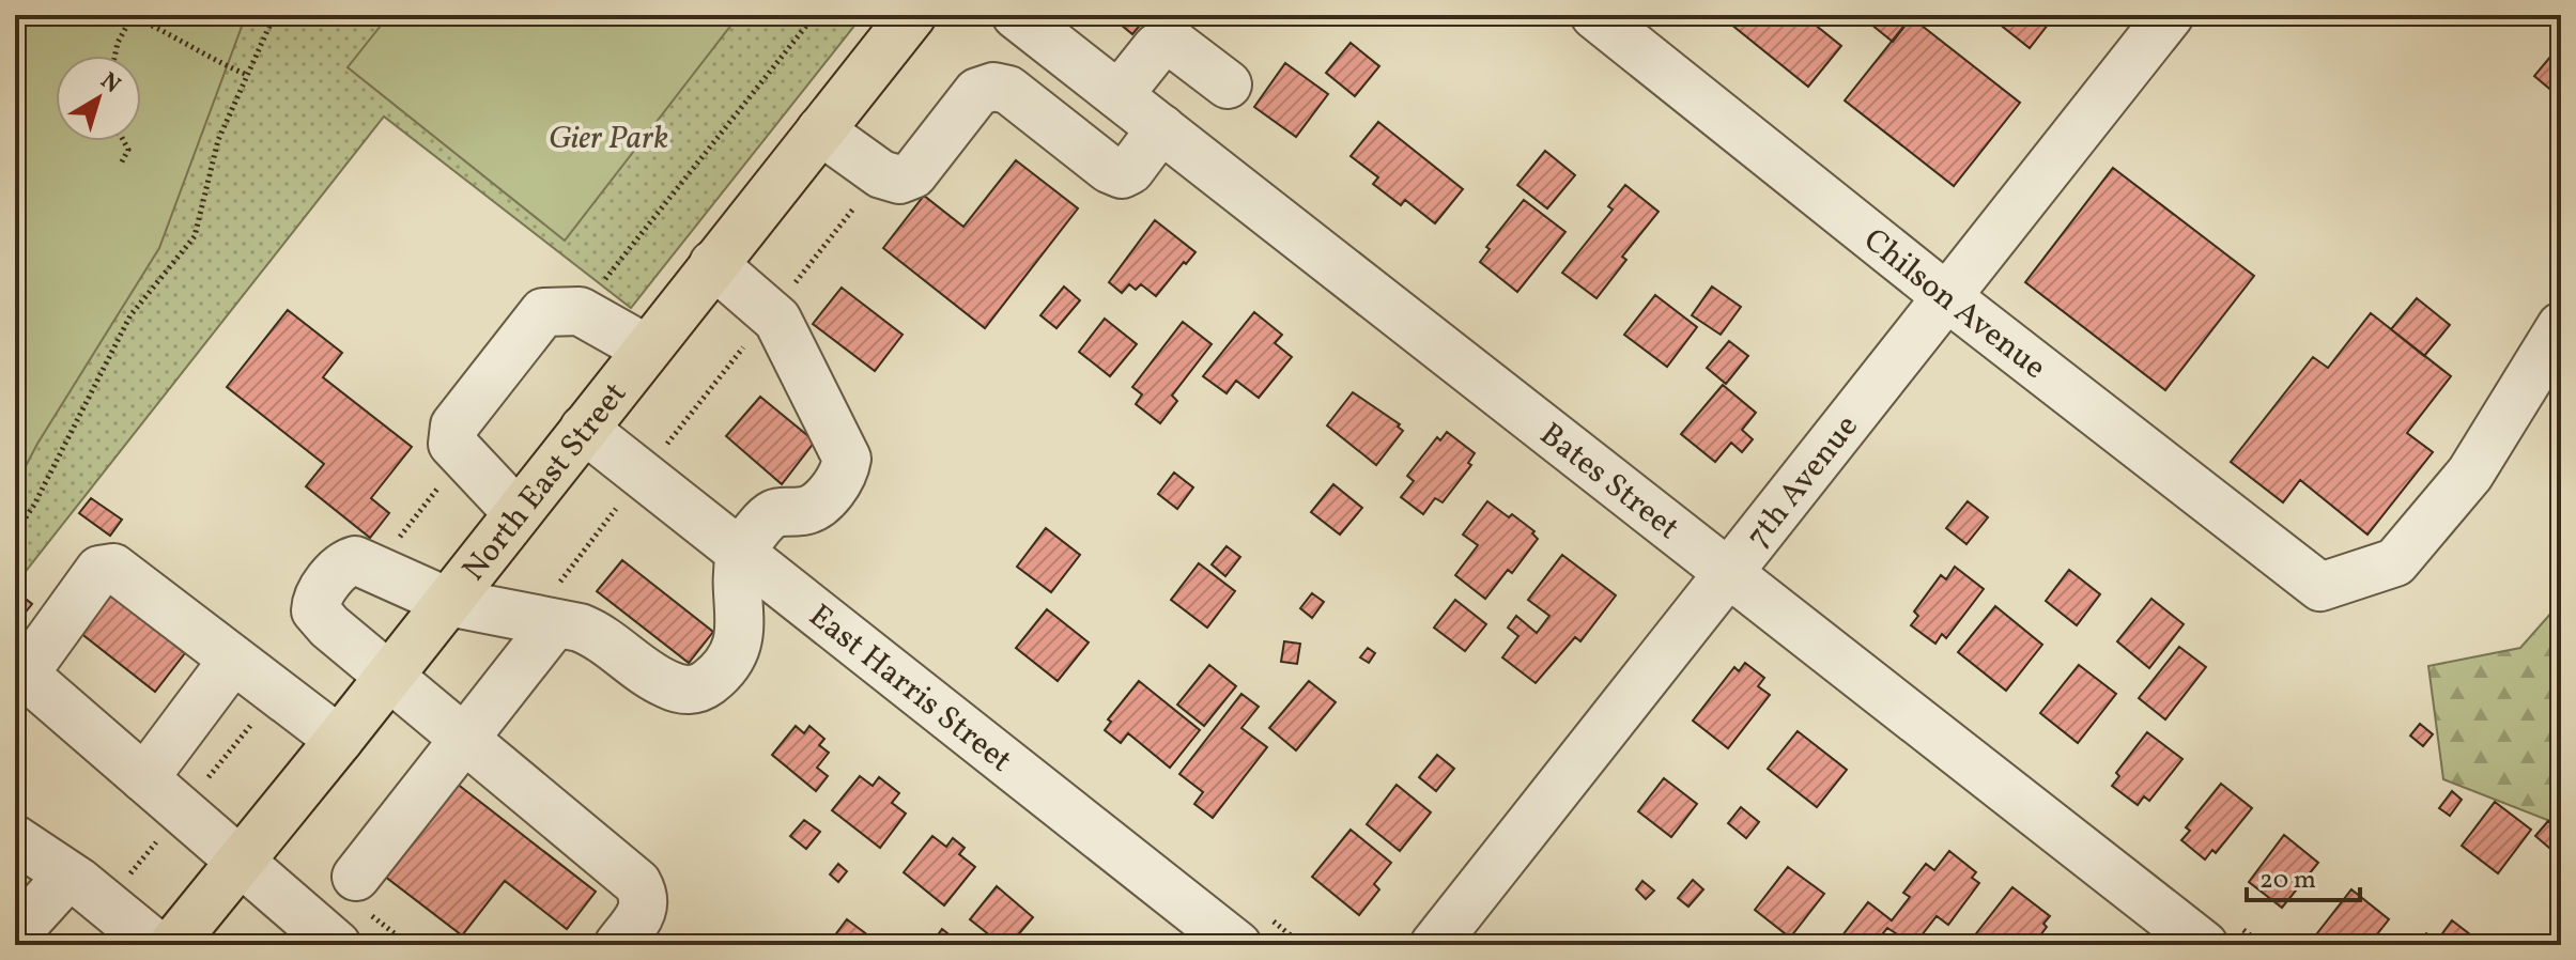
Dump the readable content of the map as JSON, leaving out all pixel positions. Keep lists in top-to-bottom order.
{
  "streets": {
    "main road": ["North East Street"],
    "street": [
      "Chilson Avenue",
      "7th Avenue",
      "Bates Street",
      "East Harris Street"
    ]
  },
  "crossings": [
    ["Chilson Avenue", "7th Avenue"],
    ["7th Avenue", "Bates Street"],
    ["North East Street", "East Harris Street"]
  ],
  "parks": ["Gier Park"],
  "scale_bar": "20 m",
  "north": "top right"
}
